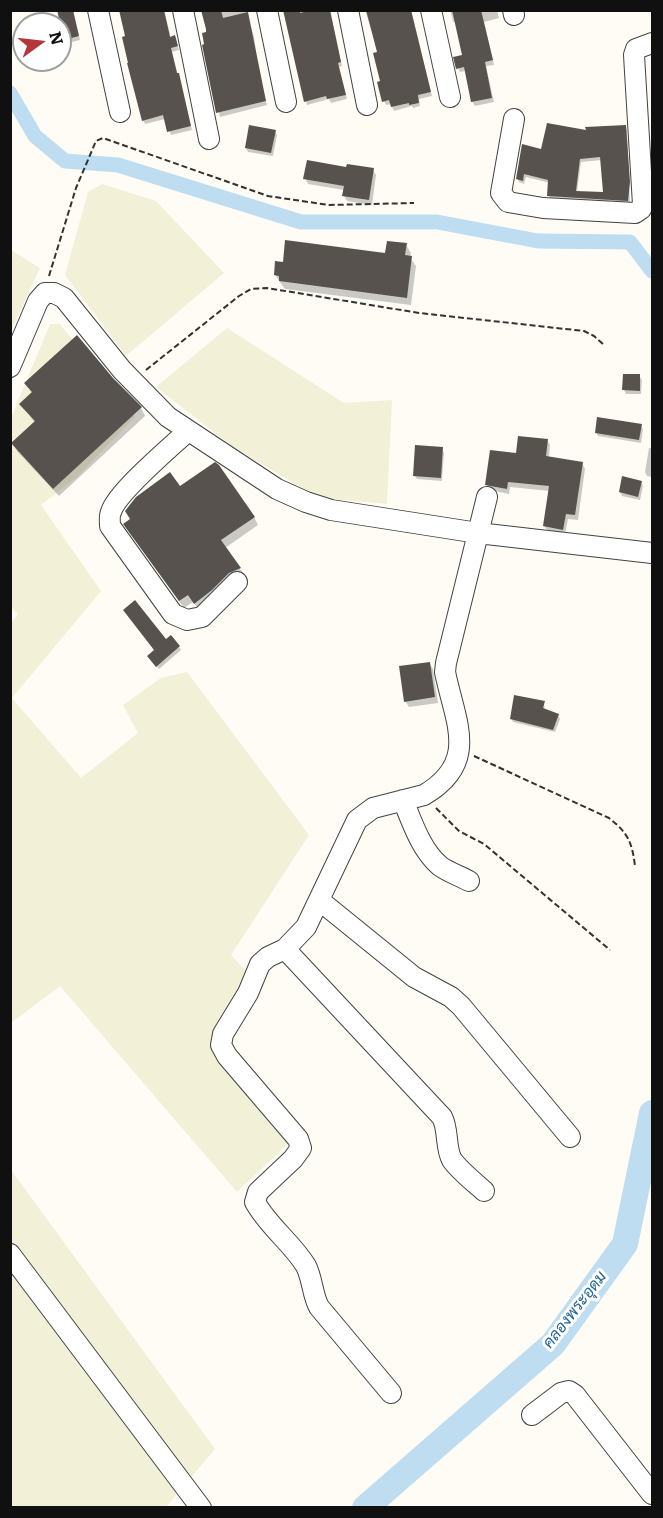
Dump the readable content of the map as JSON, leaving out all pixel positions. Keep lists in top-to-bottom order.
{
  "water": ["คลองพระอุดม"],
  "north": "right"
}
